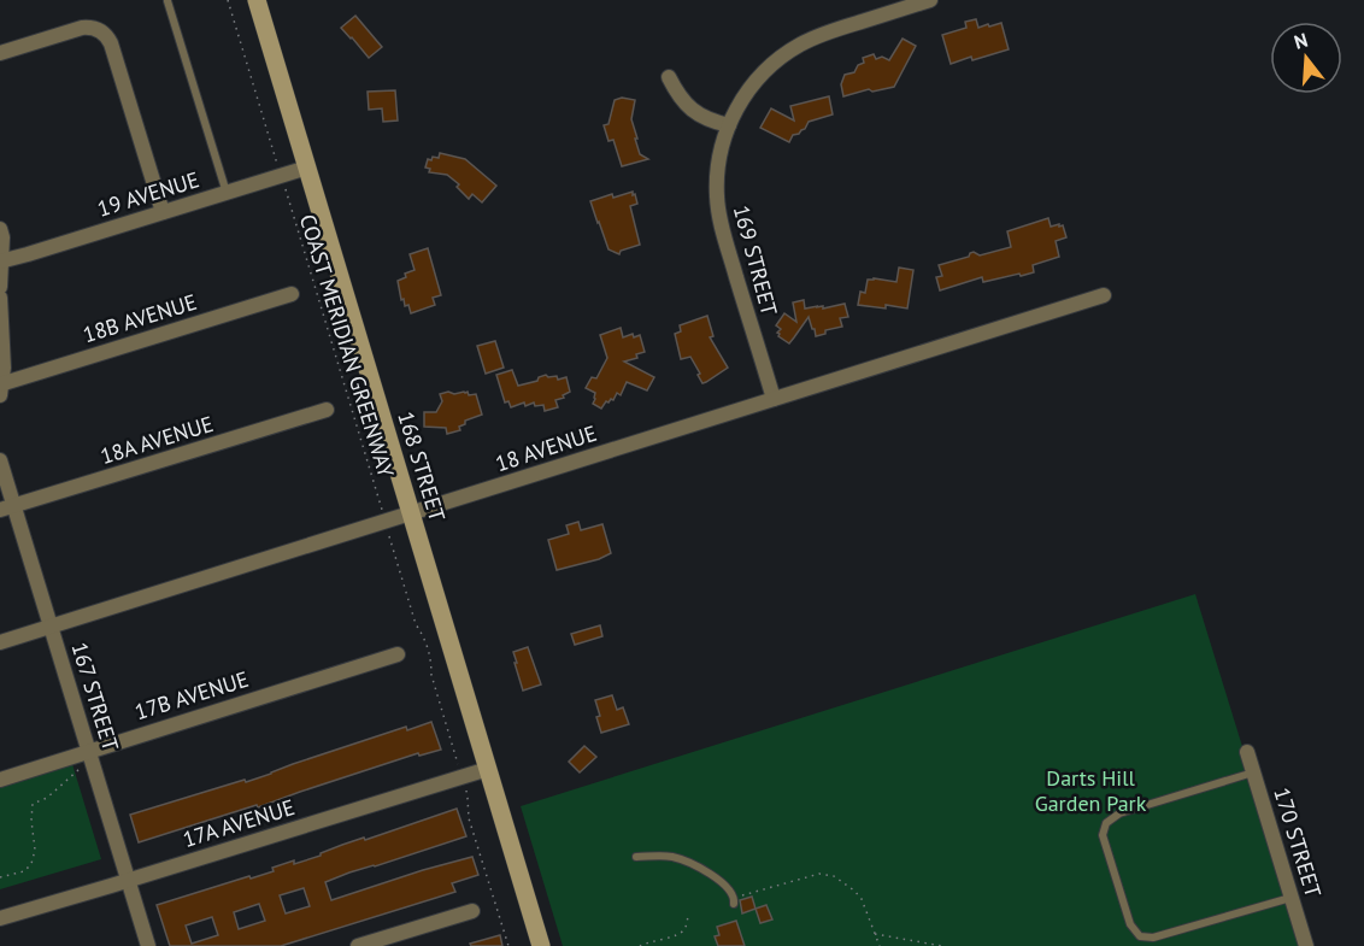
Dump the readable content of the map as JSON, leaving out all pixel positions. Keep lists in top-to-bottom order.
{
  "streets": {
    "main road": ["168 STREET"],
    "street": [
      "19 AVENUE",
      "169 STREET",
      "18B AVENUE",
      "18A AVENUE",
      "18 AVENUE",
      "17B AVENUE",
      "167 STREET",
      "17A AVENUE",
      "170 STREET"
    ],
    "path": ["COAST MERIDIAN GREENWAY"]
  },
  "crossings": [
    ["19 AVENUE", "168 STREET"],
    ["169 STREET", "18 AVENUE"],
    ["18A AVENUE", "167 STREET"],
    ["18 AVENUE", "168 STREET"],
    ["18 AVENUE", "167 STREET"],
    ["168 STREET", "17A AVENUE"],
    ["17B AVENUE", "167 STREET"],
    ["167 STREET", "17A AVENUE"]
  ],
  "parks": ["Darts Hill Garden Park"],
  "north": "top"
}
